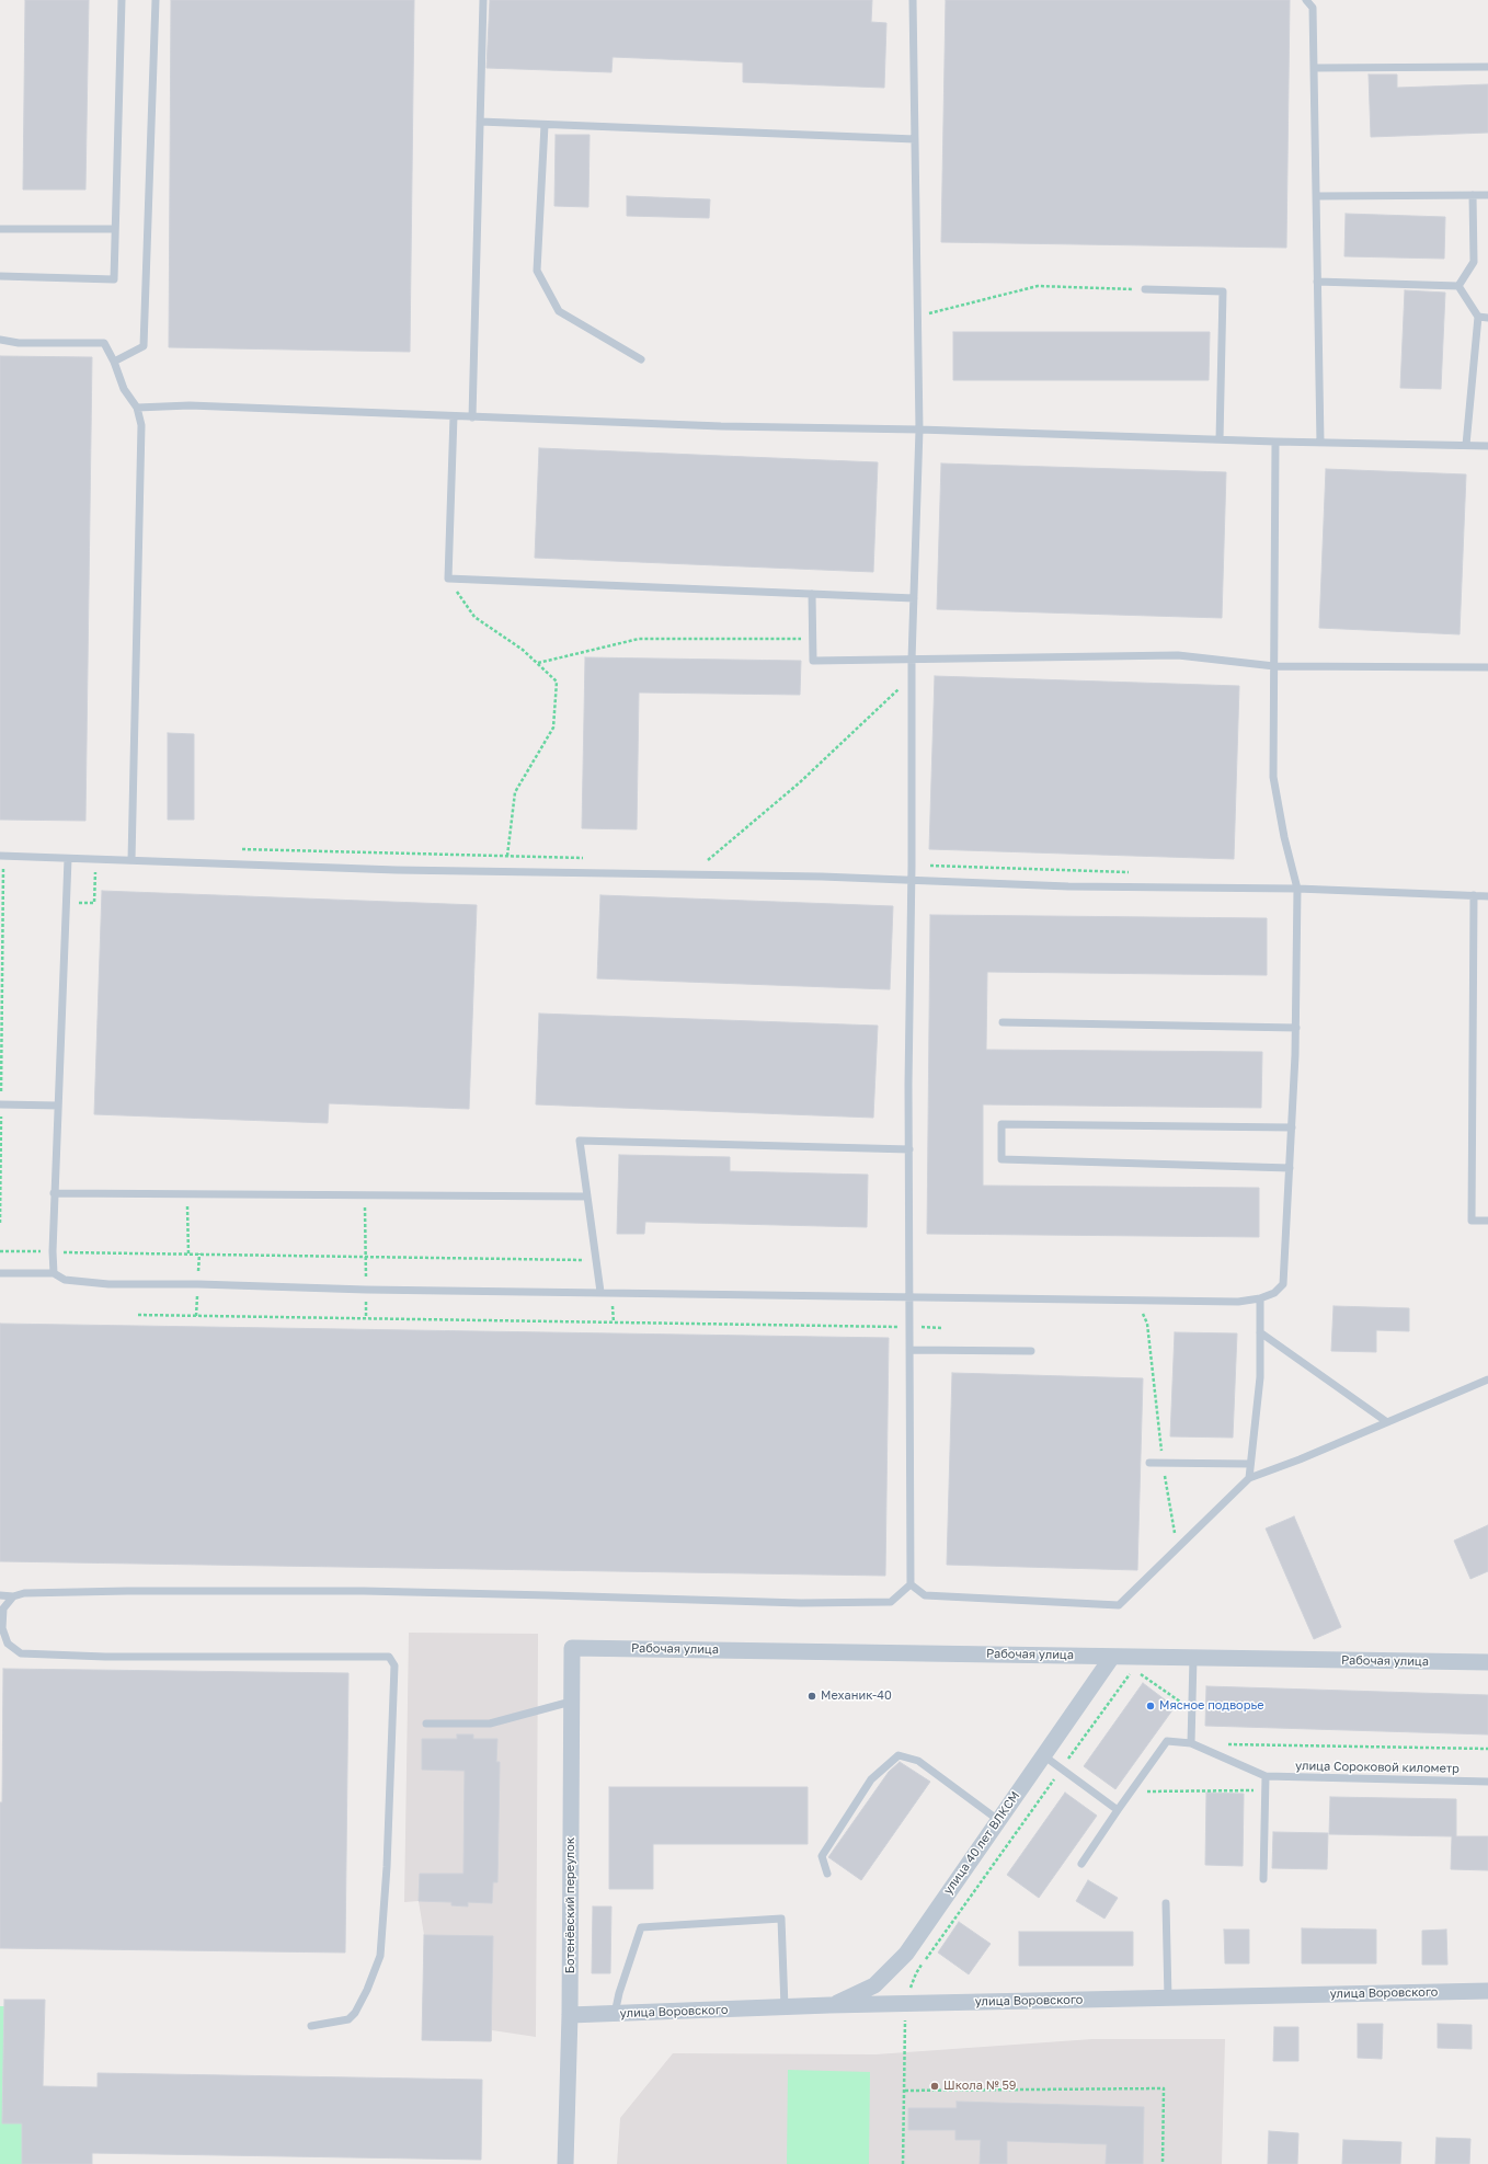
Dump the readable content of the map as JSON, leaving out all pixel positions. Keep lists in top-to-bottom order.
{
  "streets": {
    "street": [
      "Рабочая улица",
      "улица 40 лет ВЛКСМ",
      "Ботенёвский переулок",
      "улица Воровского"
    ],
    "lane": ["улица Сороковой километр"]
  },
  "crossings": [
    ["Рабочая улица", "улица 40 лет ВЛКСМ"],
    ["Рабочая улица", "Ботенёвский переулок"],
    ["улица 40 лет ВЛКСМ", "улица Воровского"],
    ["Ботенёвский переулок", "улица Воровского"]
  ],
  "places": ["Механик-40", "Мясное подворье", "Школа № 59"]
}
